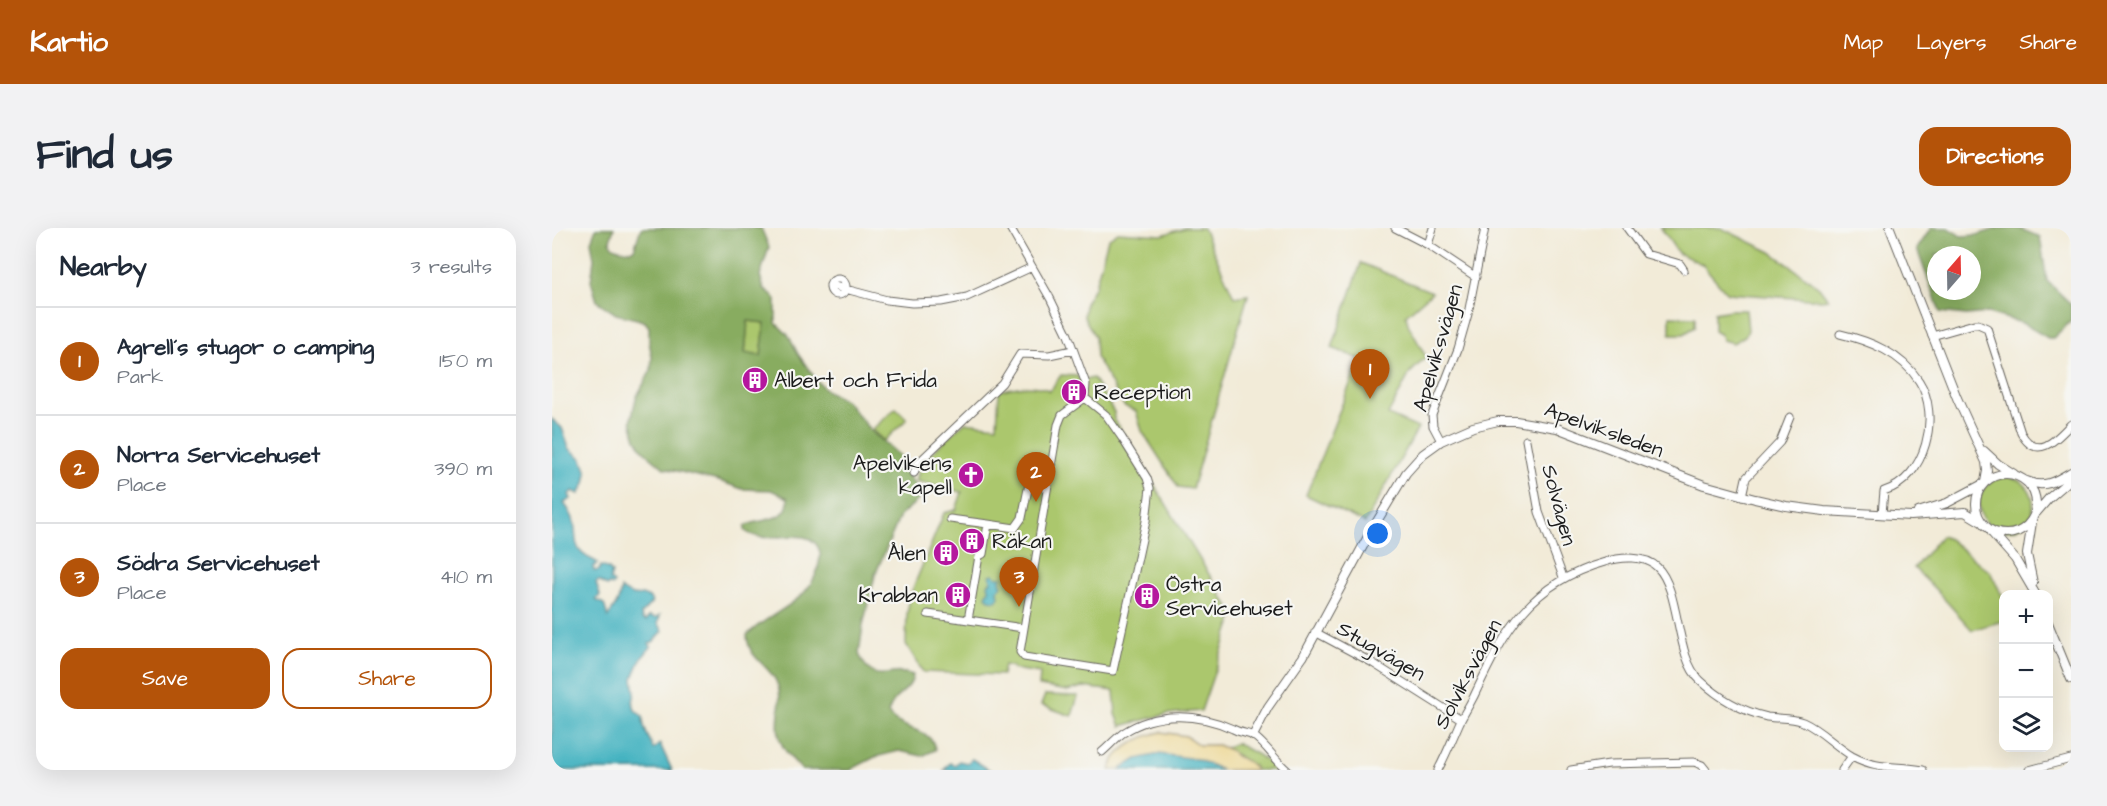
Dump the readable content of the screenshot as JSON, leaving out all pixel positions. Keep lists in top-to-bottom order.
{
  "streets": {
    "street": [
      "Apelviksvägen",
      "Apelviksleden",
      "Solvägen",
      "Stugvägen",
      "Solviksvägen"
    ]
  },
  "crossings": [
    ["Apelviksvägen", "Apelviksleden"],
    ["Apelviksleden", "Stugvägen"],
    ["Solvägen", "Solviksvägen"],
    ["Stugvägen", "Solviksvägen"]
  ],
  "places": {
    "building": [
      "Albert och Frida",
      "Reception",
      "Räkan",
      "Ålen",
      "Krabban",
      "Östra Servicehuset"
    ],
    "church": ["Apelvikens kapell"]
  },
  "north": "top",
  "page": {
    "header": "Kartio",
    "nav": ["Map", "Layers", "Share"],
    "title": "Find us",
    "buttons": [
      "Directions",
      ["Save", "Share"]
    ],
    "heading": ["Nearby", "3 results"],
    "list": [
      {
        "mark": "1",
        "name": "Agrell´s stugor o camping",
        "note": "Park",
        "value": "150 m"
      },
      {
        "mark": "2",
        "name": "Norra Servicehuset",
        "note": "Place",
        "value": "390 m"
      },
      {
        "mark": "3",
        "name": "Södra Servicehuset",
        "note": "Place",
        "value": "410 m"
      }
    ],
    "pins": ["1", "2", "3"],
    "map_buttons": ["+", "−"]
  }
}
